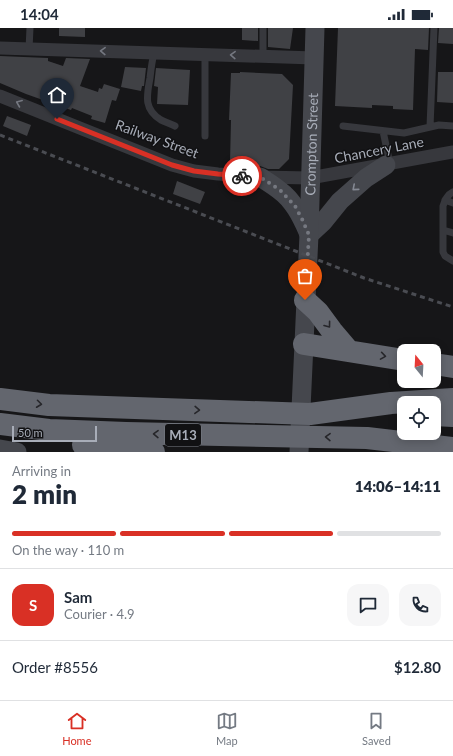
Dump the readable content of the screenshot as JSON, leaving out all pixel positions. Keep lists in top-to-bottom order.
{
  "streets": {
    "highway": ["M13"],
    "street": ["Railway Street", "Crompton Street", "Chancery Lane"]
  },
  "crossings": [
    ["Railway Street", "Crompton Street"],
    ["Railway Street", "Chancery Lane"],
    ["Crompton Street", "Chancery Lane"]
  ],
  "scale_bar": "50 m",
  "north": "top",
  "page": {
    "status": "14:04",
    "scale": "50 m",
    "heading": ["2 min", "Arriving in", "14:06–14:11"],
    "panel": [
      "Sam",
      "Courier · 4.9",
      "Order #8556",
      "$12.80"
    ],
    "bar": "On the way · 110 m",
    "round": "S",
    "tabs": ["Home", "Map", "Saved"]
  }
}
